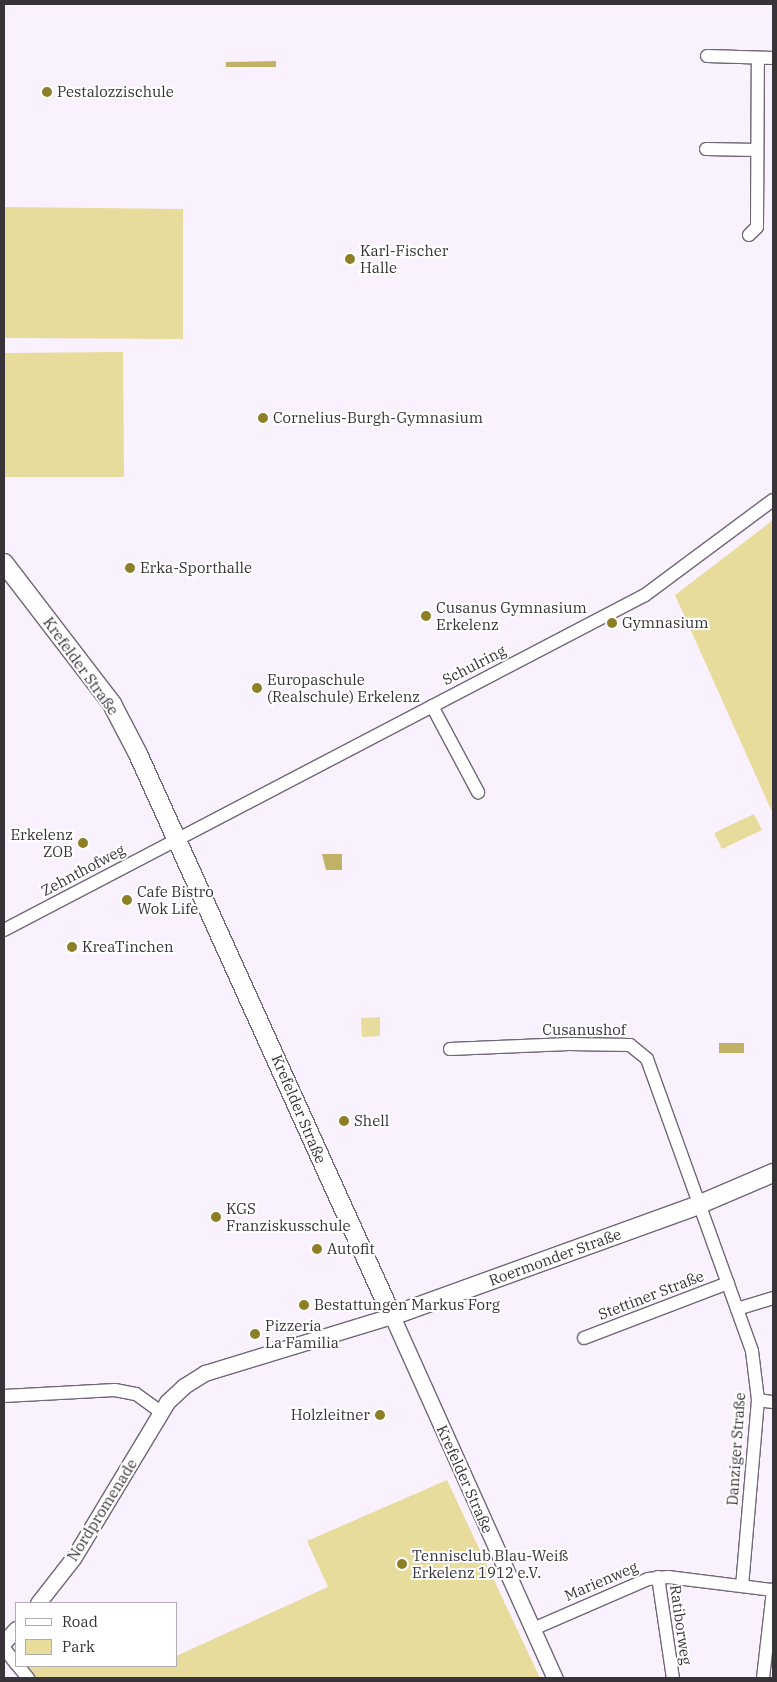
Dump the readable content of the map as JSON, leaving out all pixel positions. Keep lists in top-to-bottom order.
{
  "streets": {
    "main road": ["Krefelder Straße", "Roermonder Straße"],
    "street": [
      "Schulring",
      "Zehnthofweg",
      "Cusanushof",
      "Stettiner Straße",
      "Danziger Straße",
      "Nordpromenade",
      "Marienweg",
      "Ratiborweg"
    ]
  },
  "crossings": [
    ["Schulring", "Krefelder Straße"],
    ["Schulring", "Zehnthofweg"],
    ["Krefelder Straße", "Zehnthofweg"],
    ["Krefelder Straße", "Roermonder Straße"],
    ["Krefelder Straße", "Marienweg"],
    ["Cusanushof", "Roermonder Straße"],
    ["Cusanushof", "Danziger Straße"],
    ["Roermonder Straße", "Danziger Straße"],
    ["Roermonder Straße", "Nordpromenade"],
    ["Stettiner Straße", "Danziger Straße"],
    ["Danziger Straße", "Marienweg"],
    ["Marienweg", "Ratiborweg"]
  ],
  "places": [
    "Pestalozzischule",
    "Karl-Fischer Halle",
    "Cornelius-Burgh-Gymnasium",
    "Erka-Sporthalle",
    "Cusanus Gymnasium Erkelenz",
    "Gymnasium",
    "Europaschule (Realschule) Erkelenz",
    "Erkelenz ZOB",
    "Cafe Bistro Wok Life",
    "KreaTinchen",
    "Shell",
    "KGS Franziskusschule",
    "Autofit",
    "Bestattungen Markus Forg",
    "Pizzeria La Familia",
    "Holzleitner",
    "Tennisclub Blau-Weiß Erkelenz 1912 e.V."
  ],
  "legend": ["Road", "Park"]
}
